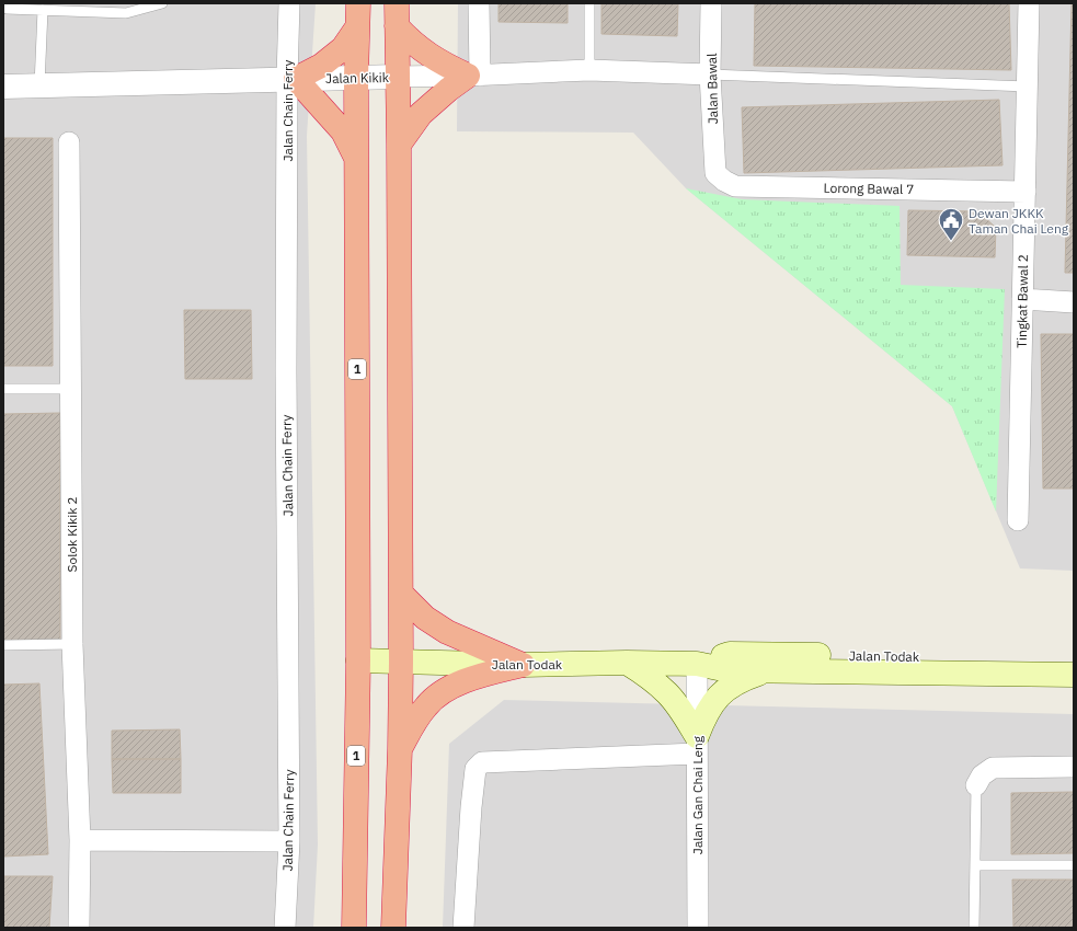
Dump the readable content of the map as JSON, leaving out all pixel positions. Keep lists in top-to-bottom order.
{
  "streets": {
    "highway": ["1"],
    "main road": ["Jalan Todak"],
    "street": [
      "Jalan Kikik",
      "Jalan Bawal",
      "Jalan Chain Ferry",
      "Lorong Bawal 7",
      "Tingkat Bawal 2",
      "Solok Kikik 2",
      "Jalan Gan Chai Leng"
    ]
  },
  "crossings": [
    ["Jalan Kikik", "Jalan Bawal"],
    ["Jalan Kikik", "Jalan Chain Ferry"],
    ["Jalan Kikik", "1"],
    ["Jalan Bawal", "Lorong Bawal 7"],
    ["Lorong Bawal 7", "Tingkat Bawal 2"],
    ["1", "Jalan Todak"],
    ["Jalan Todak", "Jalan Gan Chai Leng"]
  ],
  "places": {
    "public building": ["Dewan JKKK Taman Chai Leng"]
  }
}
